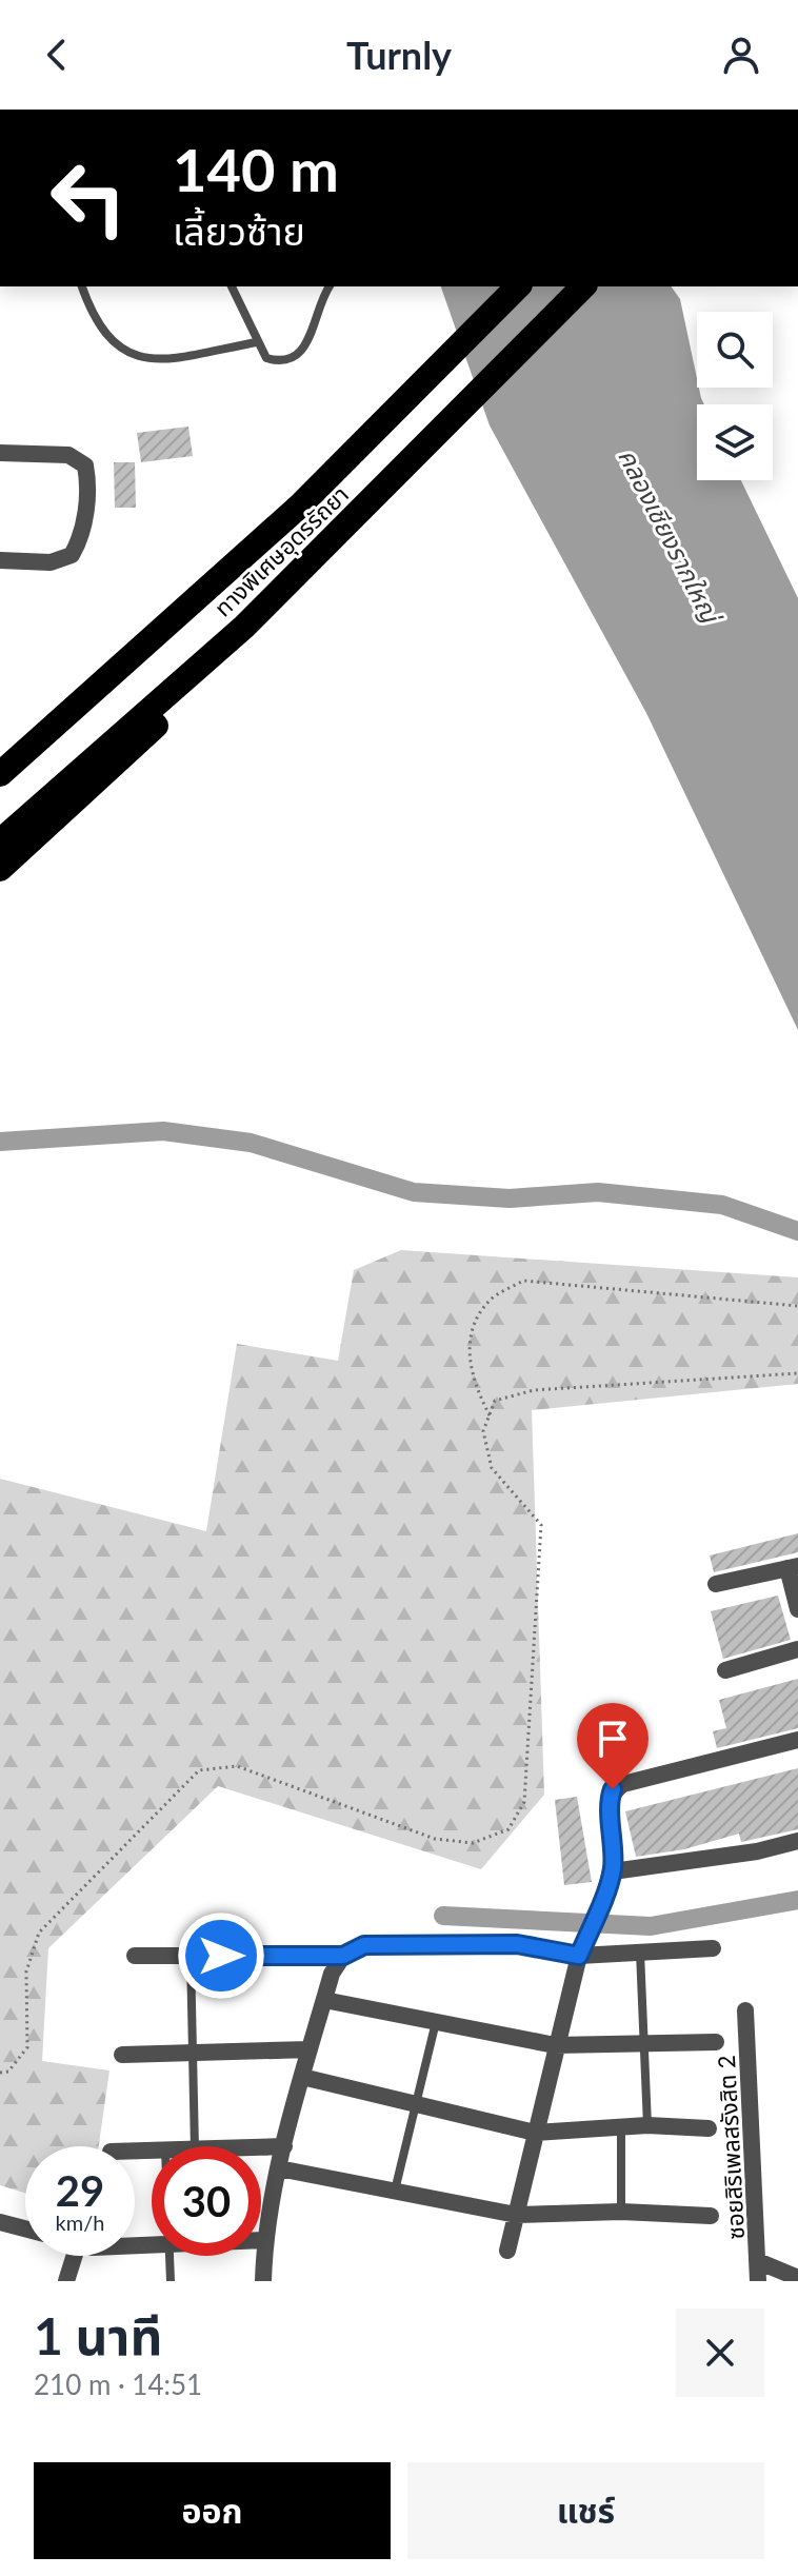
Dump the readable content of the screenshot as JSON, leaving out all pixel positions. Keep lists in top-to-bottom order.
{
  "streets": {
    "highway": ["ทางพิเศษอุดรรัถยา"],
    "street": ["ซอยสิริเพลสรังสิต 2"]
  },
  "water": ["คลองเชียงรากใหญ่"],
  "page": {
    "header": "Turnly",
    "turn": ["140 m", "เลี้ยวซ้าย"],
    "speed": "29 km/h",
    "limit": "30",
    "heading": ["1 นาที", "210 m · 14:51"],
    "buttons": ["ออก", "แชร์"]
  }
}
